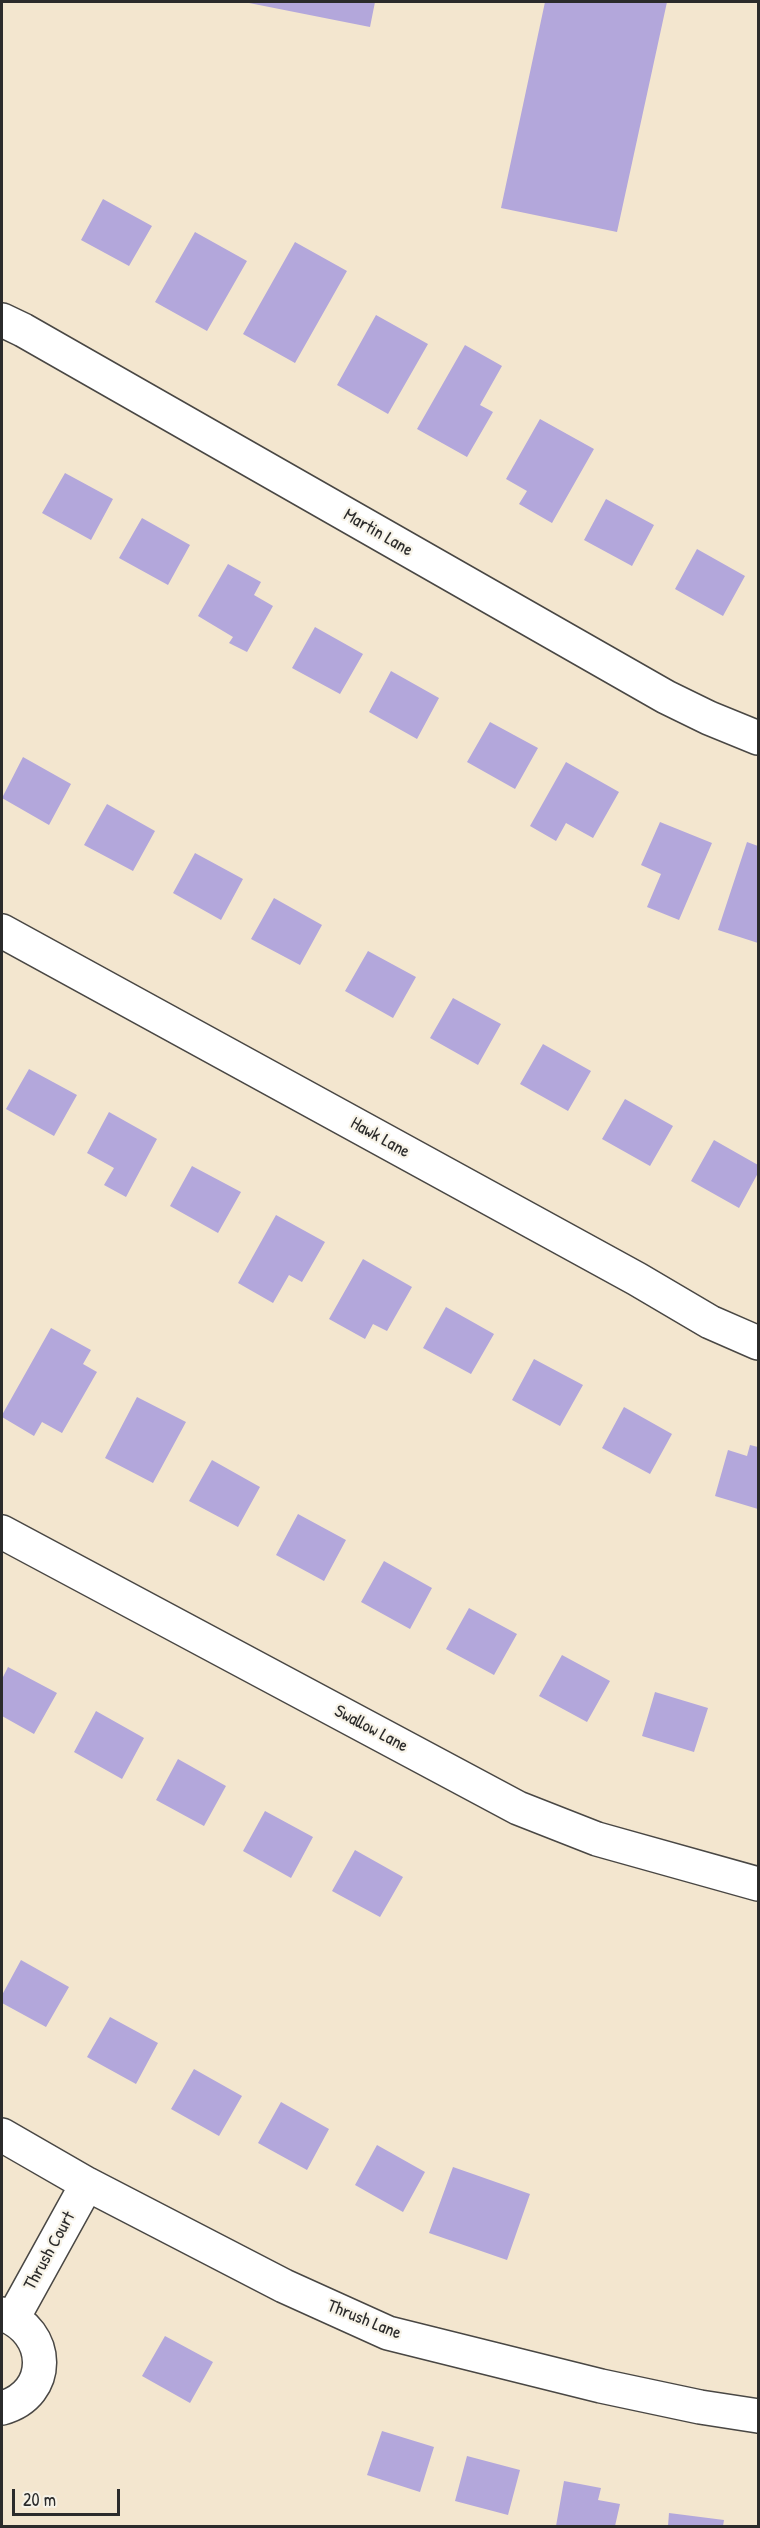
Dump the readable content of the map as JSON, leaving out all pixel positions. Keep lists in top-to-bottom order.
{
  "streets": {
    "street": [
      "Martin Lane",
      "Hawk Lane",
      "Swallow Lane",
      "Thrush Court",
      "Thrush Lane"
    ]
  },
  "crossings": [
    ["Thrush Court", "Thrush Lane"]
  ],
  "scale_bar": "20 m"
}
